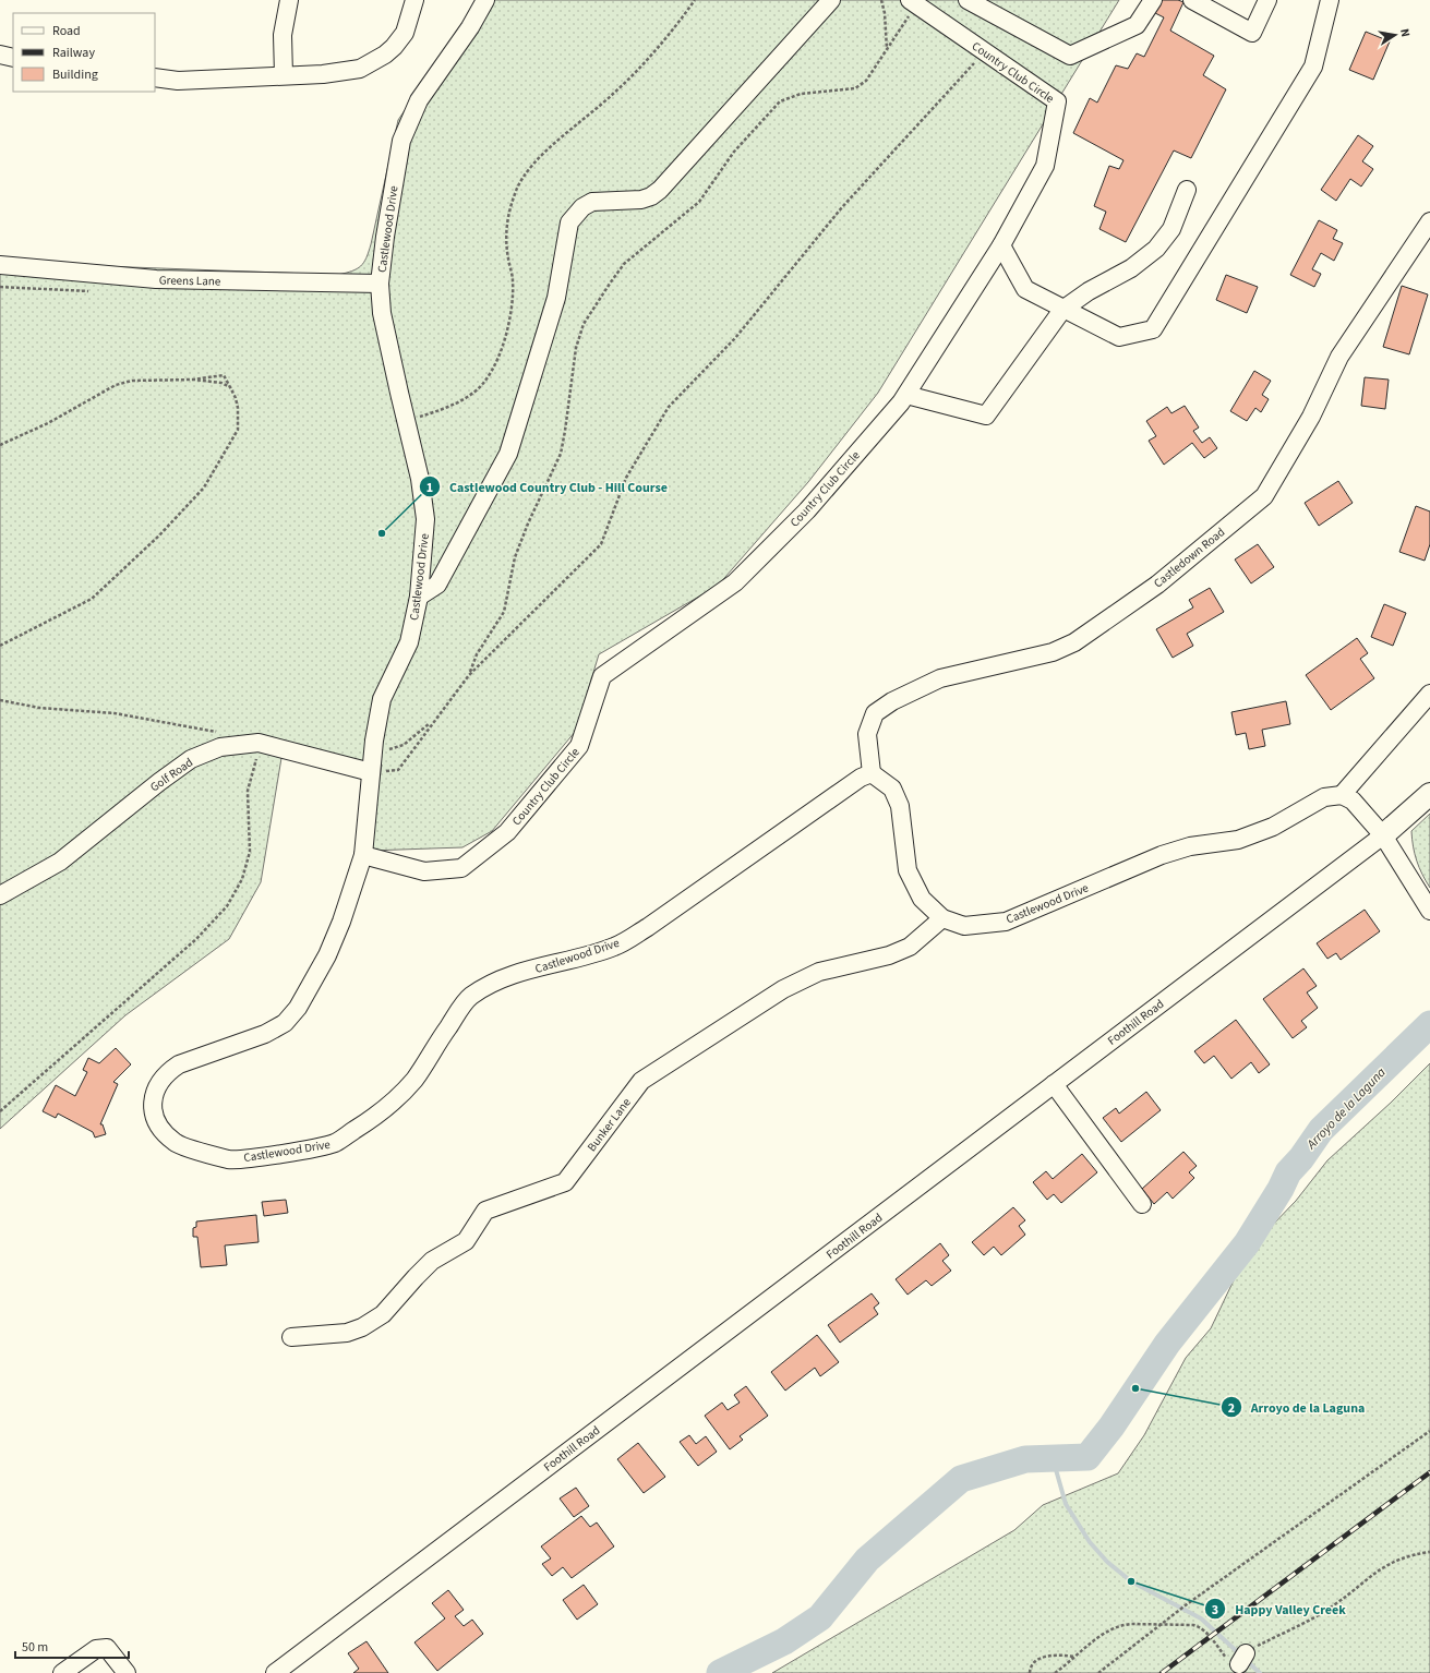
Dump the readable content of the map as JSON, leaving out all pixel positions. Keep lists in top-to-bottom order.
{
  "streets": {
    "main road": ["Foothill Road"],
    "street": [
      "Country Club Circle",
      "Castlewood Drive",
      "Greens Lane",
      "Castledown Road",
      "Golf Road",
      "Bunker Lane"
    ]
  },
  "crossings": [
    ["Country Club Circle", "Castlewood Drive"],
    ["Castlewood Drive", "Greens Lane"],
    ["Castlewood Drive", "Castledown Road"],
    ["Castlewood Drive", "Golf Road"],
    ["Castlewood Drive", "Bunker Lane"]
  ],
  "water": ["Arroyo de la Laguna"],
  "places": ["Castlewood Country Club - Hill Course", "Arroyo de la Laguna", "Happy Valley Creek"],
  "legend": ["Road", "Railway", "Building"],
  "scale_bar": "50 m",
  "north": "right"
}
